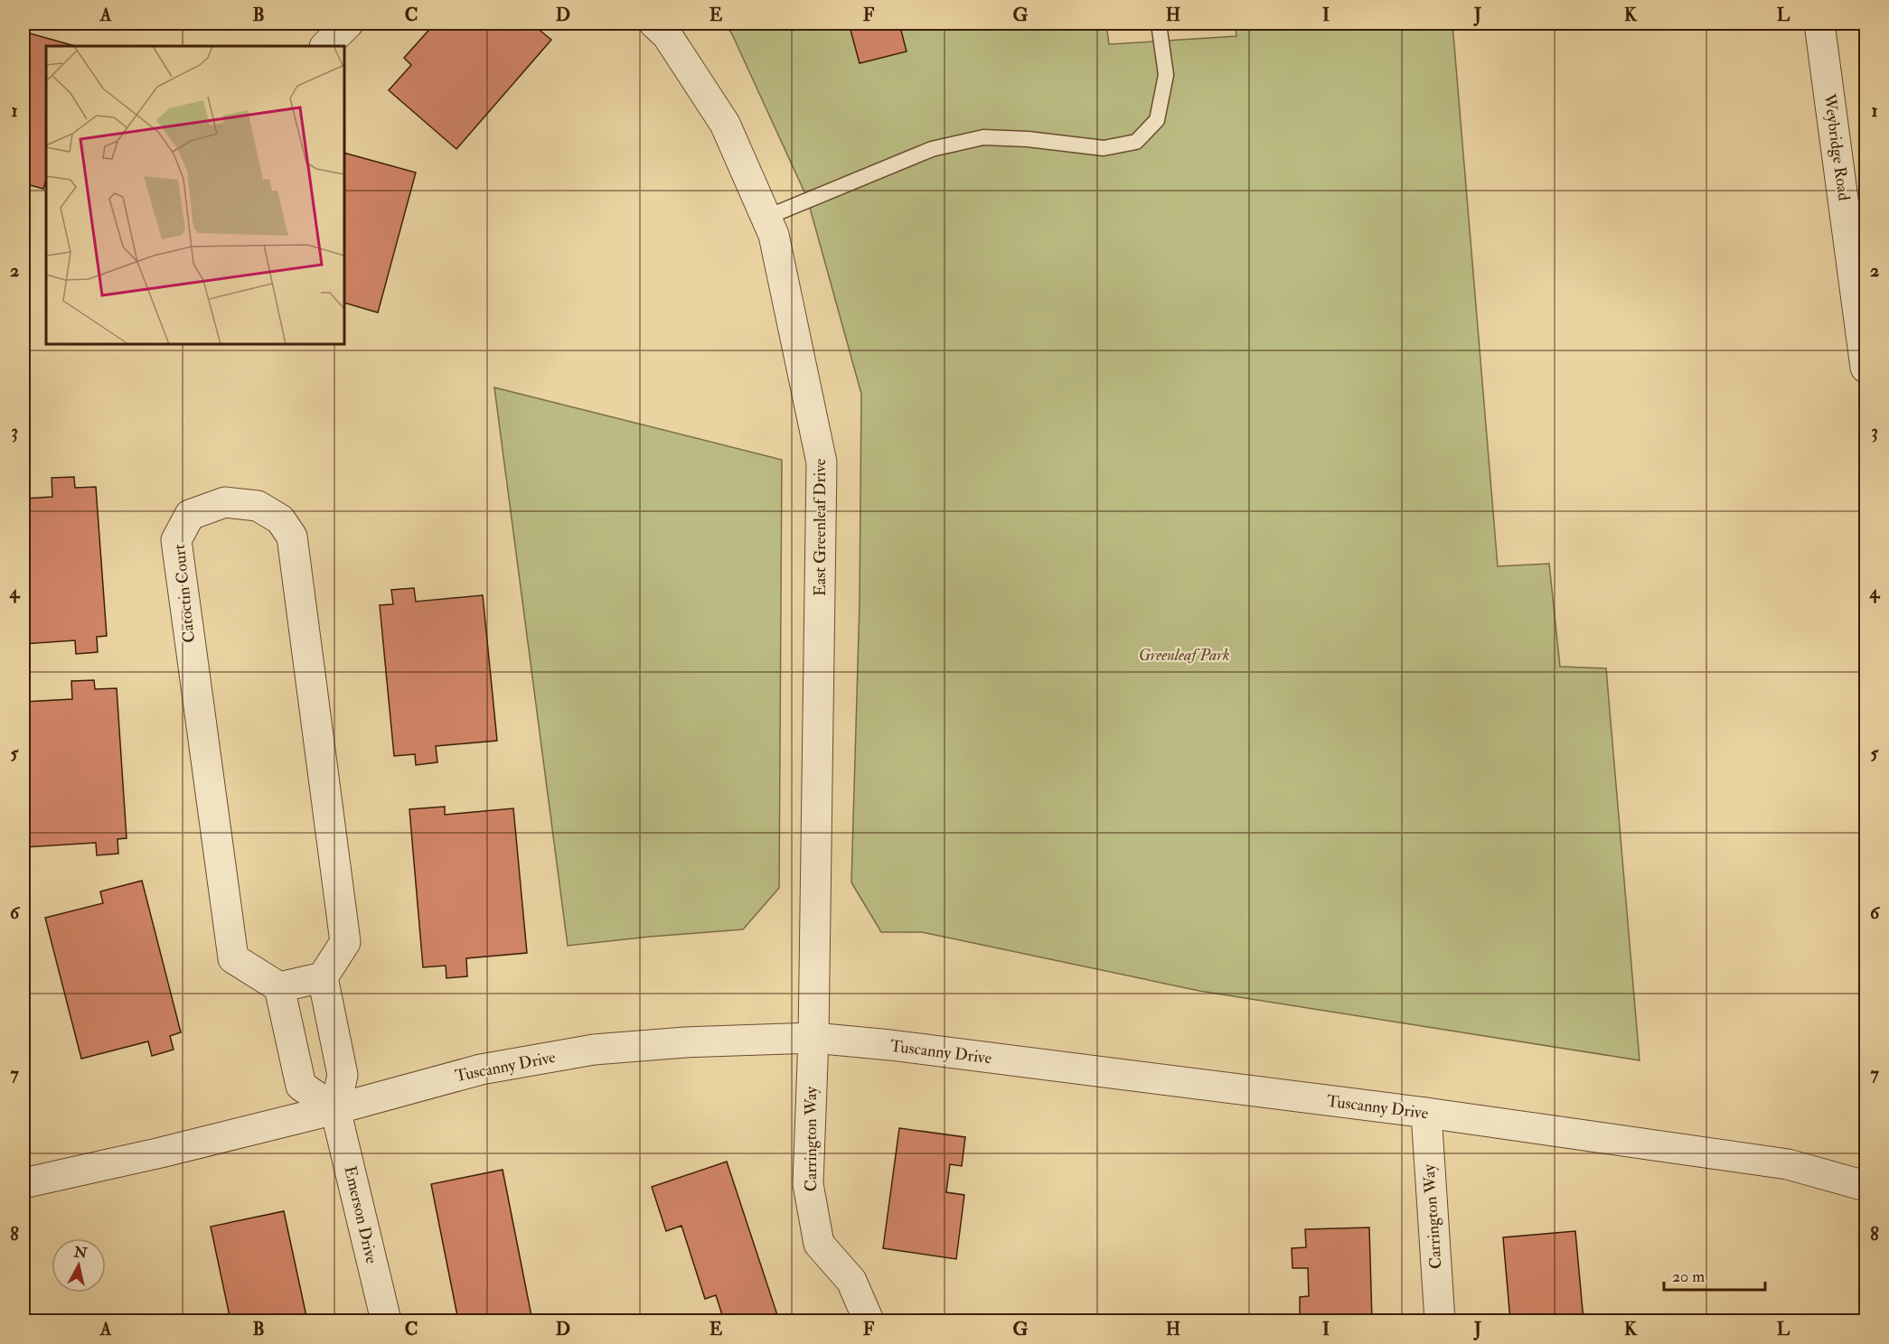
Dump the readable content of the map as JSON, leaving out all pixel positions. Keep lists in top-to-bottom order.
{
  "streets": {
    "street": [
      "Weybridge Road",
      "East Greenleaf Drive",
      "Catoctin Court",
      "Tuscanny Drive",
      "Carrington Way",
      "Emerson Drive"
    ]
  },
  "crossings": [
    ["East Greenleaf Drive", "Tuscanny Drive"],
    ["East Greenleaf Drive", "Carrington Way"],
    ["Tuscanny Drive", "Carrington Way"],
    ["Tuscanny Drive", "Emerson Drive"]
  ],
  "parks": ["Greenleaf Park"],
  "scale_bar": "20 m",
  "north": "top",
  "grid": {
    "columns": [
      "A",
      "B",
      "C",
      "D",
      "E",
      "F",
      "G",
      "H",
      "I",
      "J",
      "K",
      "L"
    ],
    "rows": [
      "1",
      "2",
      "3",
      "4",
      "5",
      "6",
      "7",
      "8"
    ]
  }
}
